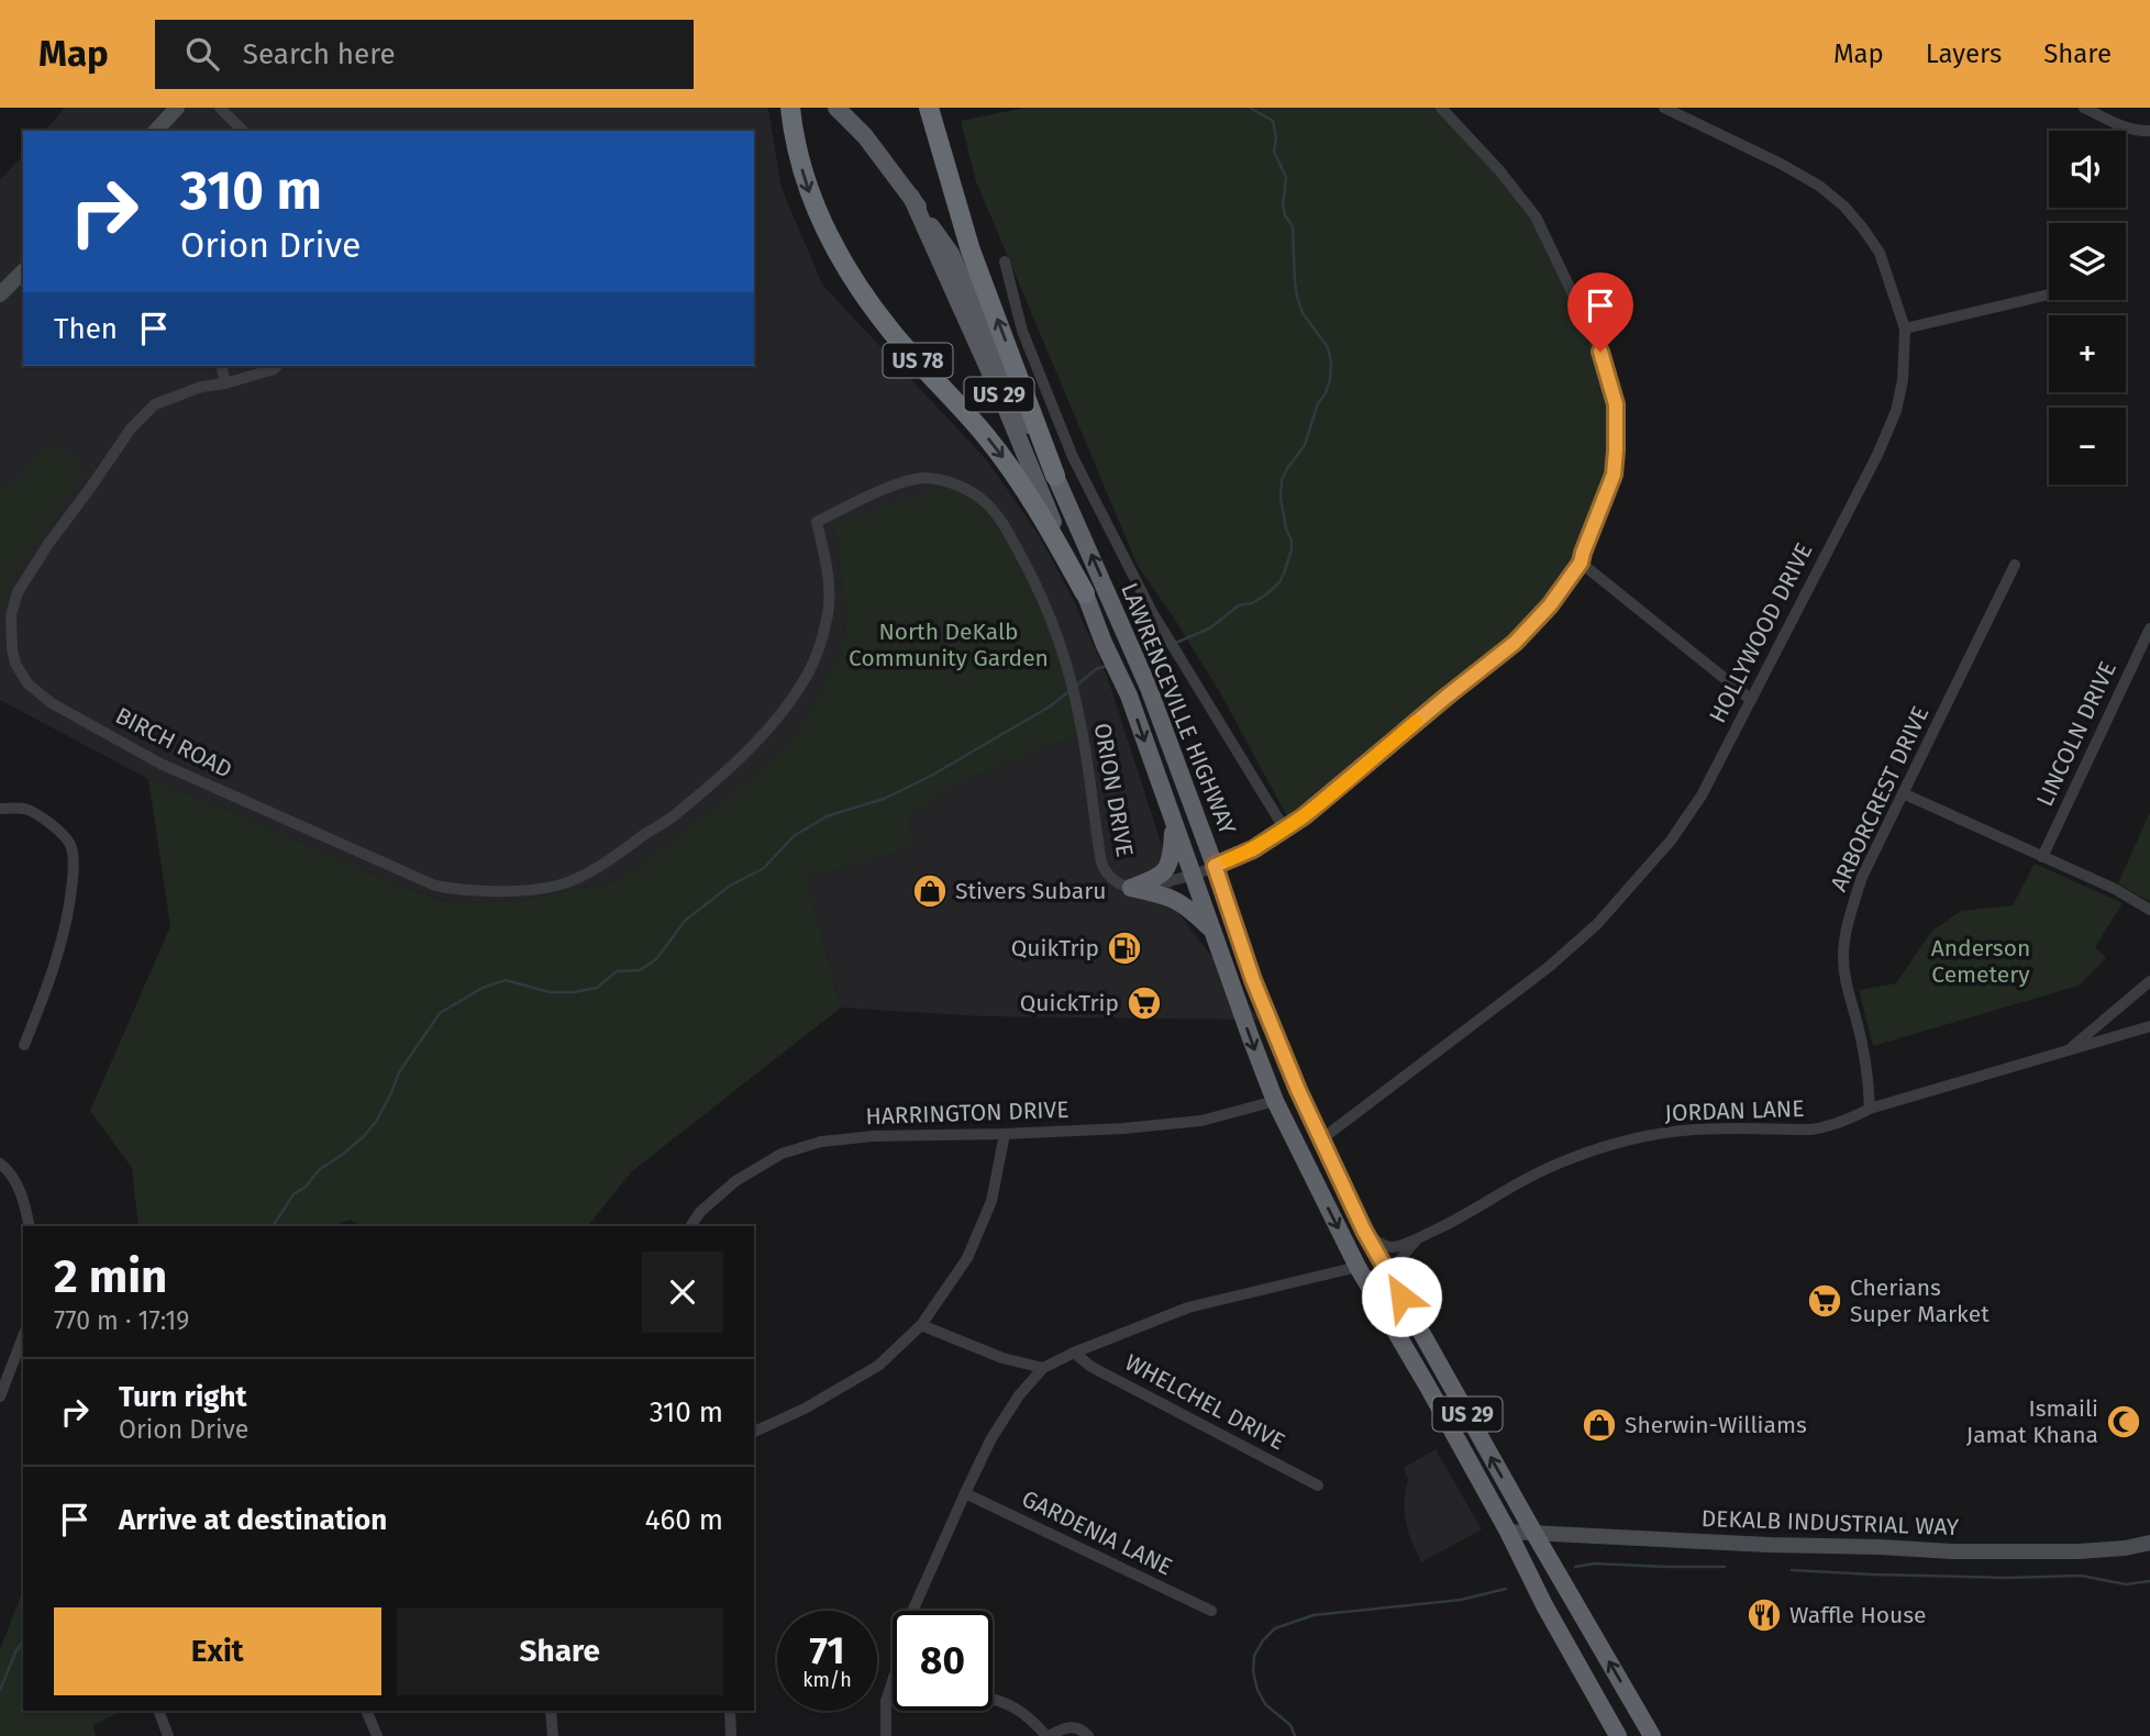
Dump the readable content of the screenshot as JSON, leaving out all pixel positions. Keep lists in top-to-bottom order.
{
  "streets": {
    "highway": ["US 78", "US 29", "LAWRENCEVILLE HIGHWAY"],
    "main road": ["DEKALB INDUSTRIAL WAY"],
    "street": [
      "HOLLYWOOD DRIVE",
      "LINCOLN DRIVE",
      "BIRCH ROAD",
      "ORION DRIVE",
      "ARBORCREST DRIVE",
      "JORDAN LANE",
      "HARRINGTON DRIVE",
      "WHELCHEL DRIVE",
      "GARDENIA LANE"
    ]
  },
  "crossings": [
    ["US 78", "LAWRENCEVILLE HIGHWAY"],
    ["US 29", "LAWRENCEVILLE HIGHWAY"],
    ["US 29", "DEKALB INDUSTRIAL WAY"],
    ["HOLLYWOOD DRIVE", "LAWRENCEVILLE HIGHWAY"],
    ["LAWRENCEVILLE HIGHWAY", "ORION DRIVE"],
    ["LAWRENCEVILLE HIGHWAY", "JORDAN LANE"],
    ["LAWRENCEVILLE HIGHWAY", "HARRINGTON DRIVE"],
    ["LAWRENCEVILLE HIGHWAY", "DEKALB INDUSTRIAL WAY"],
    ["BIRCH ROAD", "ORION DRIVE"],
    ["ARBORCREST DRIVE", "JORDAN LANE"]
  ],
  "parks": ["North DeKalb Community Garden", "Anderson Cemetery"],
  "places": {
    "shop": ["Stivers Subaru", "Sherwin-Williams"],
    "fuel station": ["QuikTrip"],
    "supermarket": ["QuickTrip", "Cherians Super Market"],
    "mosque": ["Ismaili Jamat Khana"],
    "restaurant": ["Waffle House"]
  },
  "page": {
    "header": "Map",
    "search": "Search here",
    "nav": ["Map", "Layers", "Share"],
    "map_buttons": ["+", "−"],
    "turn": ["310 m", "Orion Drive"],
    "then": "Then",
    "heading": ["2 min", "770 m · 17:19"],
    "list": [
      {
        "name": "Turn right",
        "note": "Orion Drive",
        "value": "310 m"
      },
      {
        "name": "Arrive at destination",
        "value": "460 m"
      }
    ],
    "buttons": ["Exit", "Share"],
    "speed": "71 km/h",
    "limit": "80"
  }
}
